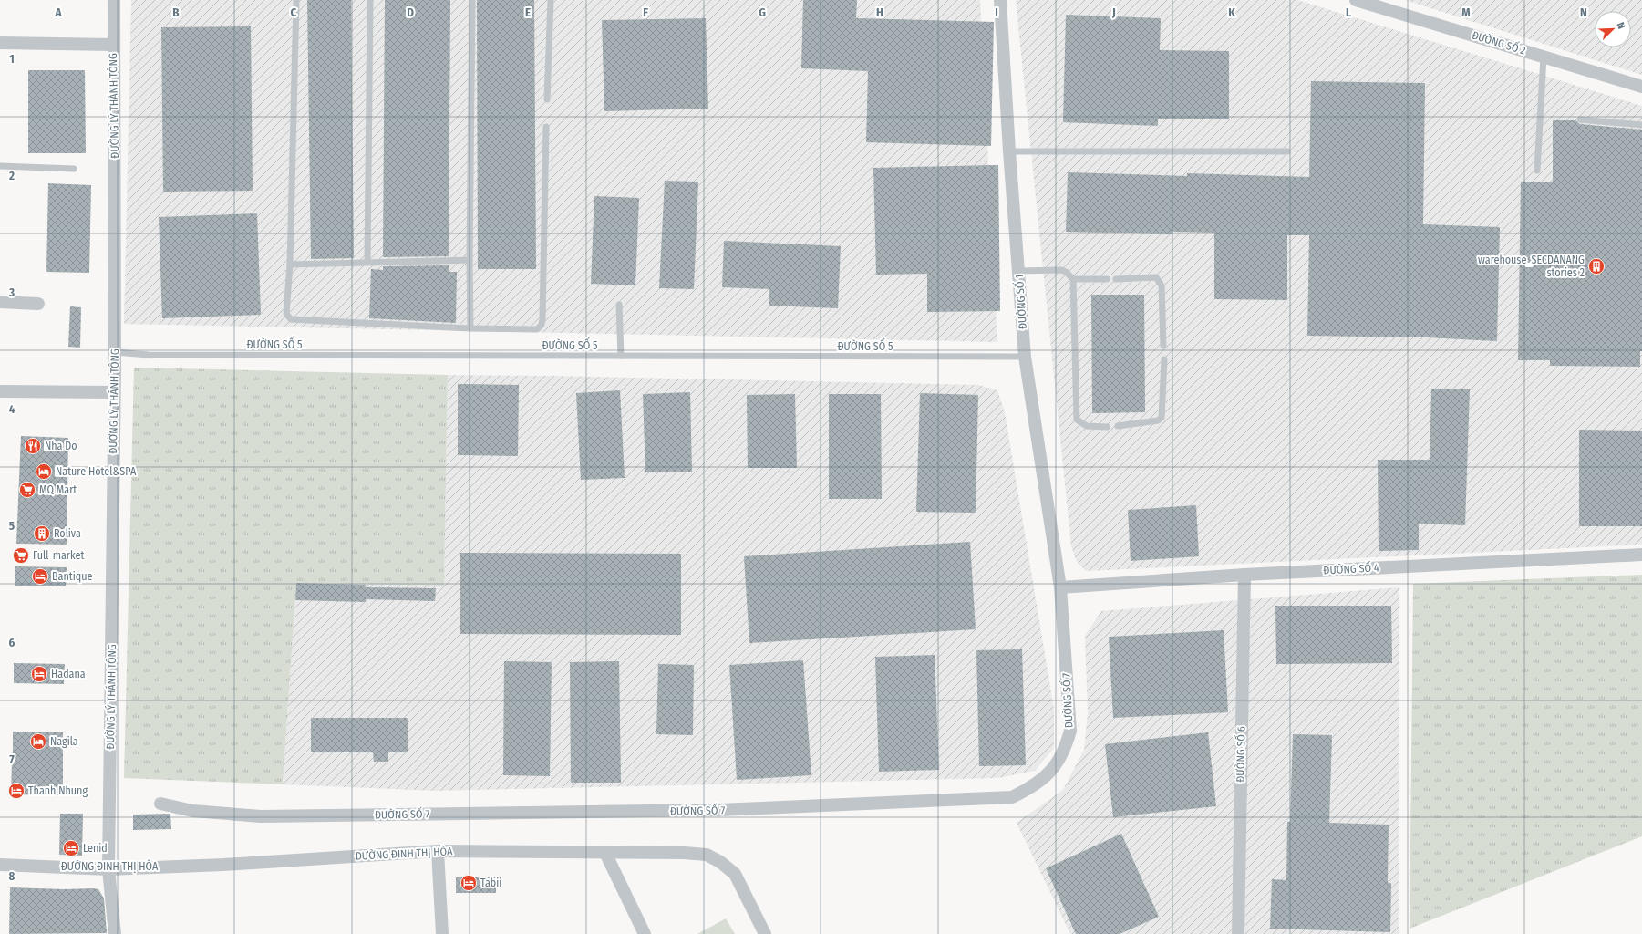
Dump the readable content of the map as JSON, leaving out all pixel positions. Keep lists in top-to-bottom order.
{
  "streets": {
    "street": [
      "ĐƯỜNG SỐ 2",
      "ĐƯỜNG LÝ THÁNH TÔNG",
      "ĐƯỜNG SỐ 1",
      "ĐƯỜNG SỐ 4",
      "ĐƯỜNG SỐ 7",
      "ĐƯỜNG SỐ 6",
      "ĐƯỜNG ĐINH THỊ HÒA"
    ],
    "lane": ["ĐƯỜNG SỐ 5"]
  },
  "crossings": [
    ["ĐƯỜNG LÝ THÁNH TÔNG", "ĐƯỜNG SỐ 5"],
    ["ĐƯỜNG LÝ THÁNH TÔNG", "ĐƯỜNG ĐINH THỊ HÒA"],
    ["ĐƯỜNG SỐ 1", "ĐƯỜNG SỐ 5"],
    ["ĐƯỜNG SỐ 1", "ĐƯỜNG SỐ 4"],
    ["ĐƯỜNG SỐ 1", "ĐƯỜNG SỐ 7"],
    ["ĐƯỜNG SỐ 4", "ĐƯỜNG SỐ 6"]
  ],
  "places": {
    "building": ["warehouse_SECDANANG stories 2", "Roliva"],
    "restaurant": ["Nha Do"],
    "hotel": [
      "Nature Hotel&SPA",
      "Bantique",
      "Hadana",
      "Nagila",
      "Thanh Nhung",
      "Lenid",
      "Tabii"
    ],
    "supermarket": ["MQ Mart", "Full-market"]
  },
  "north": "top right",
  "grid": {
    "columns": [
      "A",
      "B",
      "C",
      "D",
      "E",
      "F",
      "G",
      "H",
      "I",
      "J",
      "K",
      "L",
      "M",
      "N"
    ],
    "rows": [
      "1",
      "2",
      "3",
      "4",
      "5",
      "6",
      "7",
      "8"
    ]
  }
}
